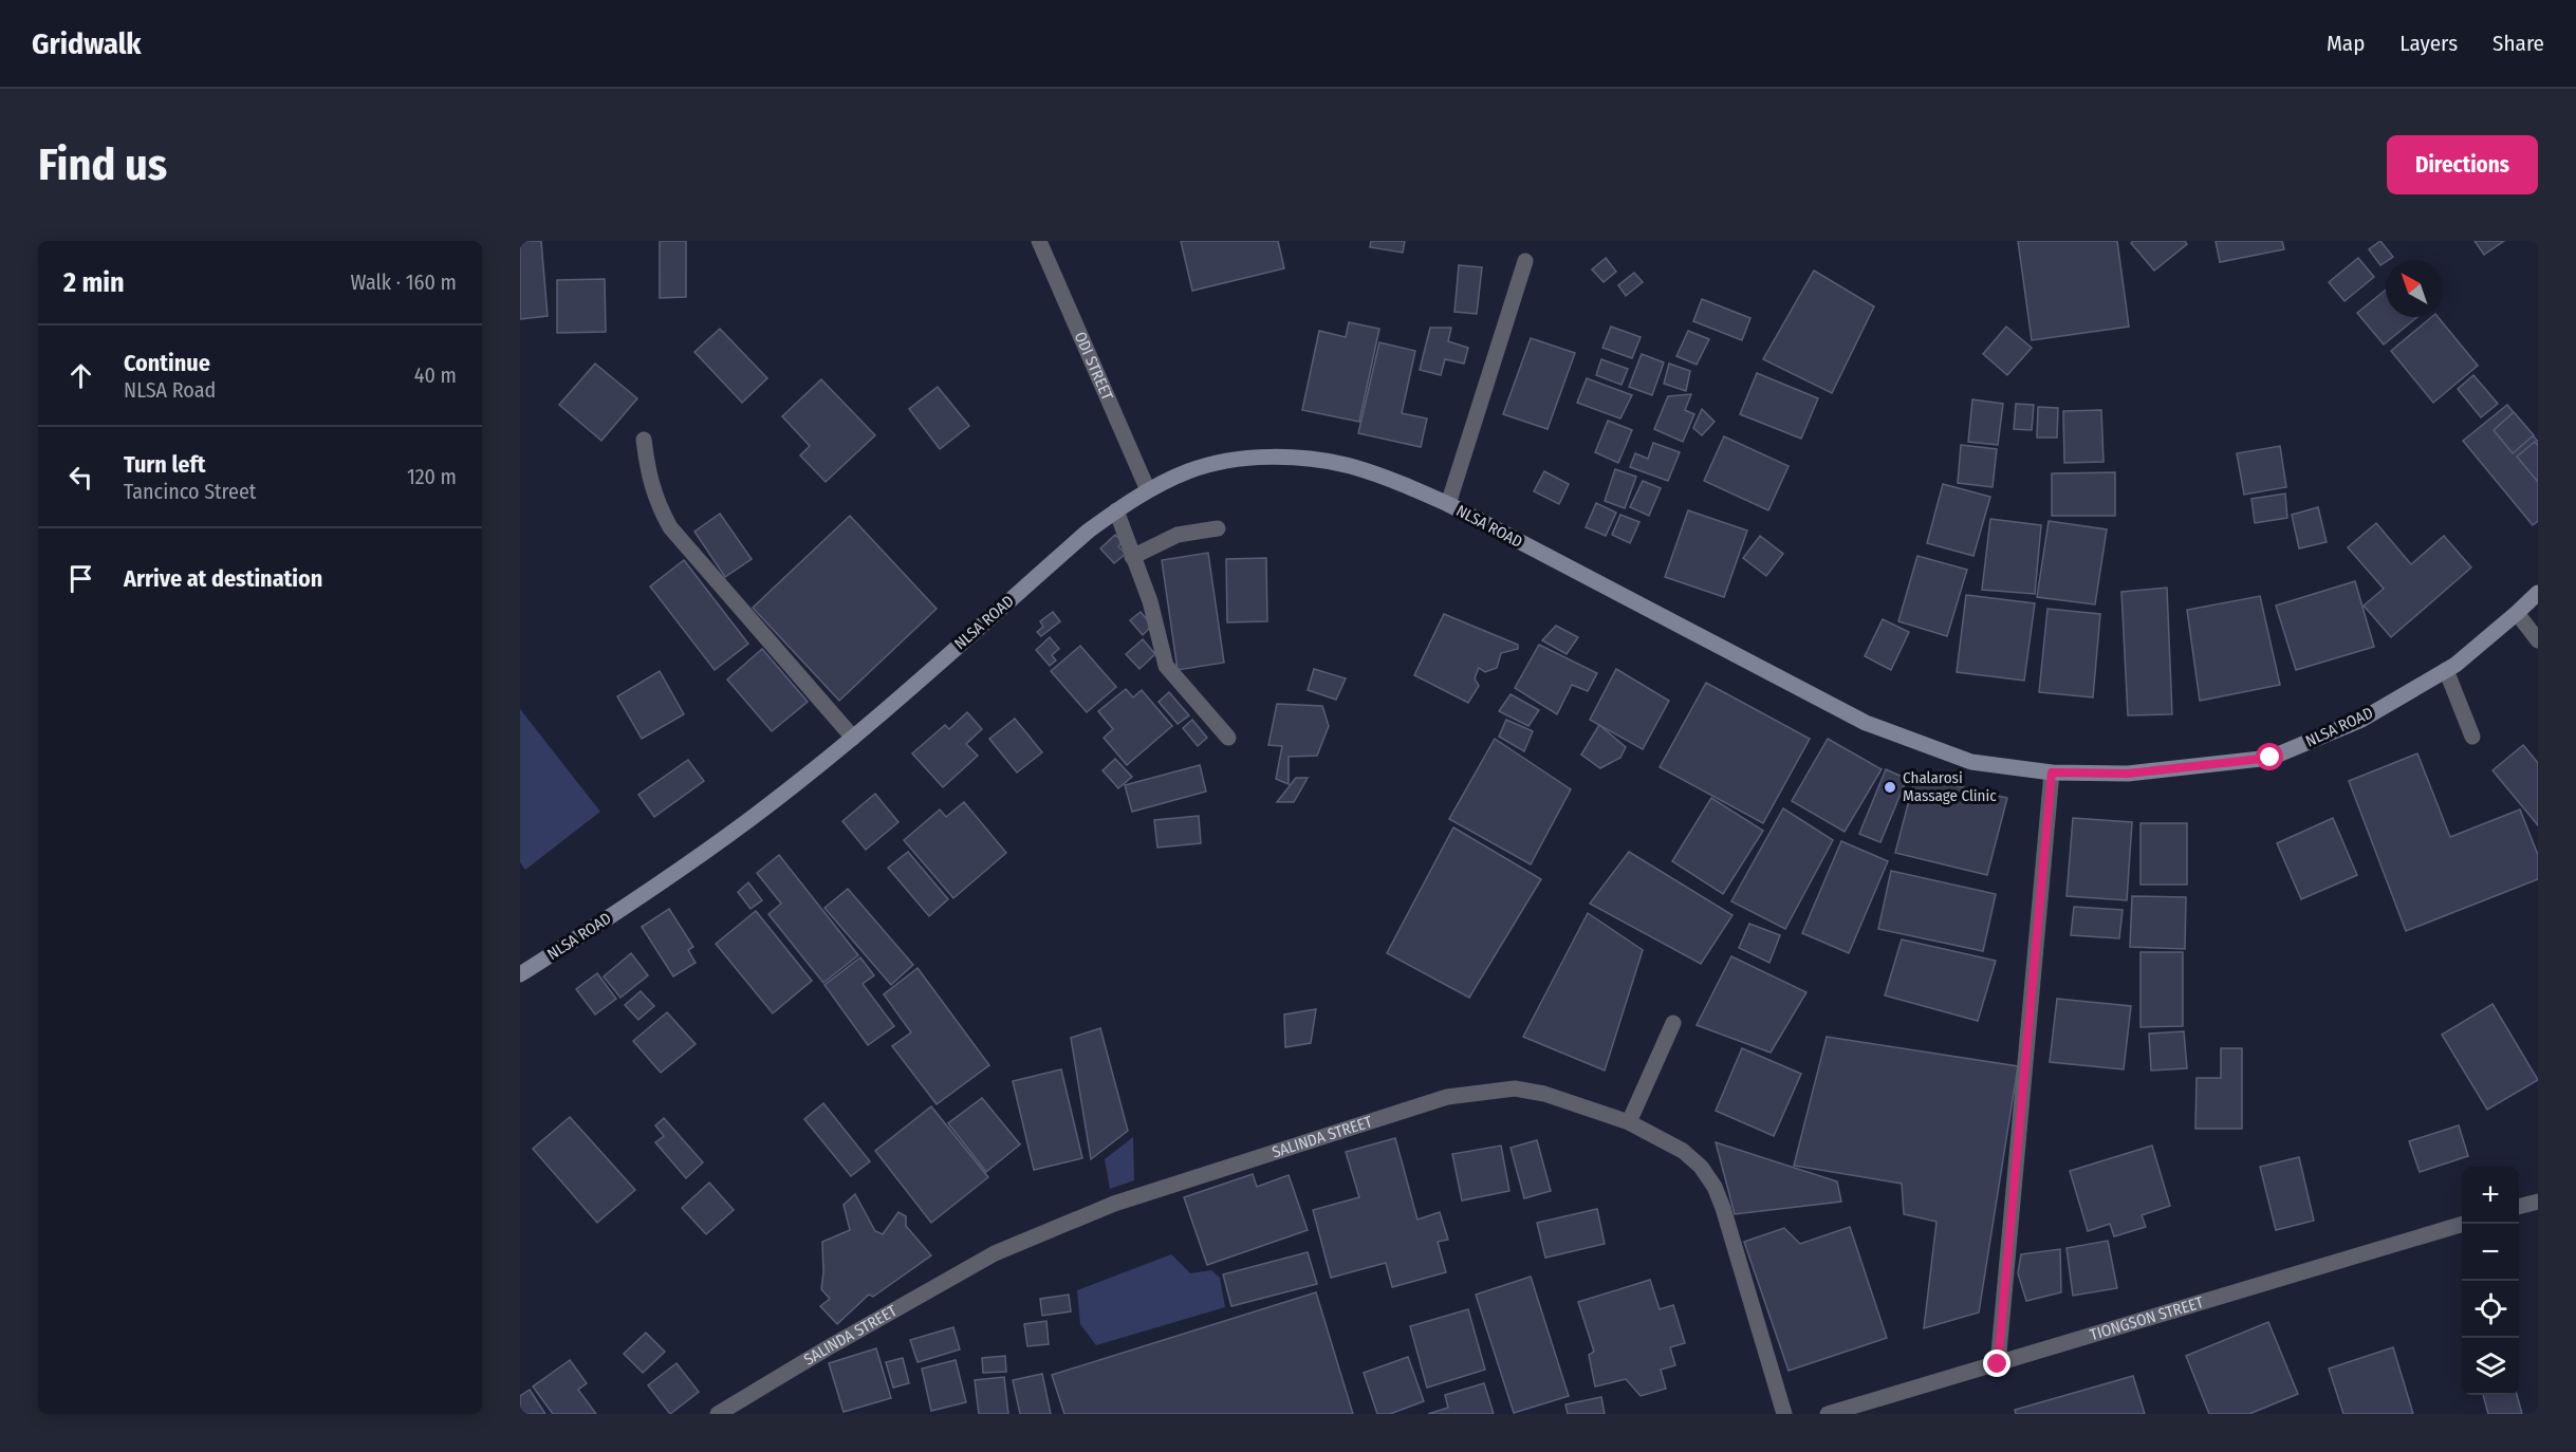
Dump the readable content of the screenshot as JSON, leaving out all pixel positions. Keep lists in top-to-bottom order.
{
  "streets": {
    "main road": ["NLSA ROAD"],
    "street": ["ODI STREET", "SALINDA STREET", "TIONGSON STREET"]
  },
  "crossings": [
    ["ODI STREET", "NLSA ROAD"]
  ],
  "places": ["Chalarosi Massage Clinic"],
  "north": "top left",
  "page": {
    "header": "Gridwalk",
    "nav": ["Map", "Layers", "Share"],
    "buttons": "Directions",
    "title": "Find us",
    "heading": ["2 min", "Walk · 160 m"],
    "list": [
      ["Continue", "NLSA Road", "40 m"],
      ["Turn left", "Tancinco Street", "120 m"],
      "Arrive at destination"
    ],
    "map_buttons": ["+", "−"]
  }
}
